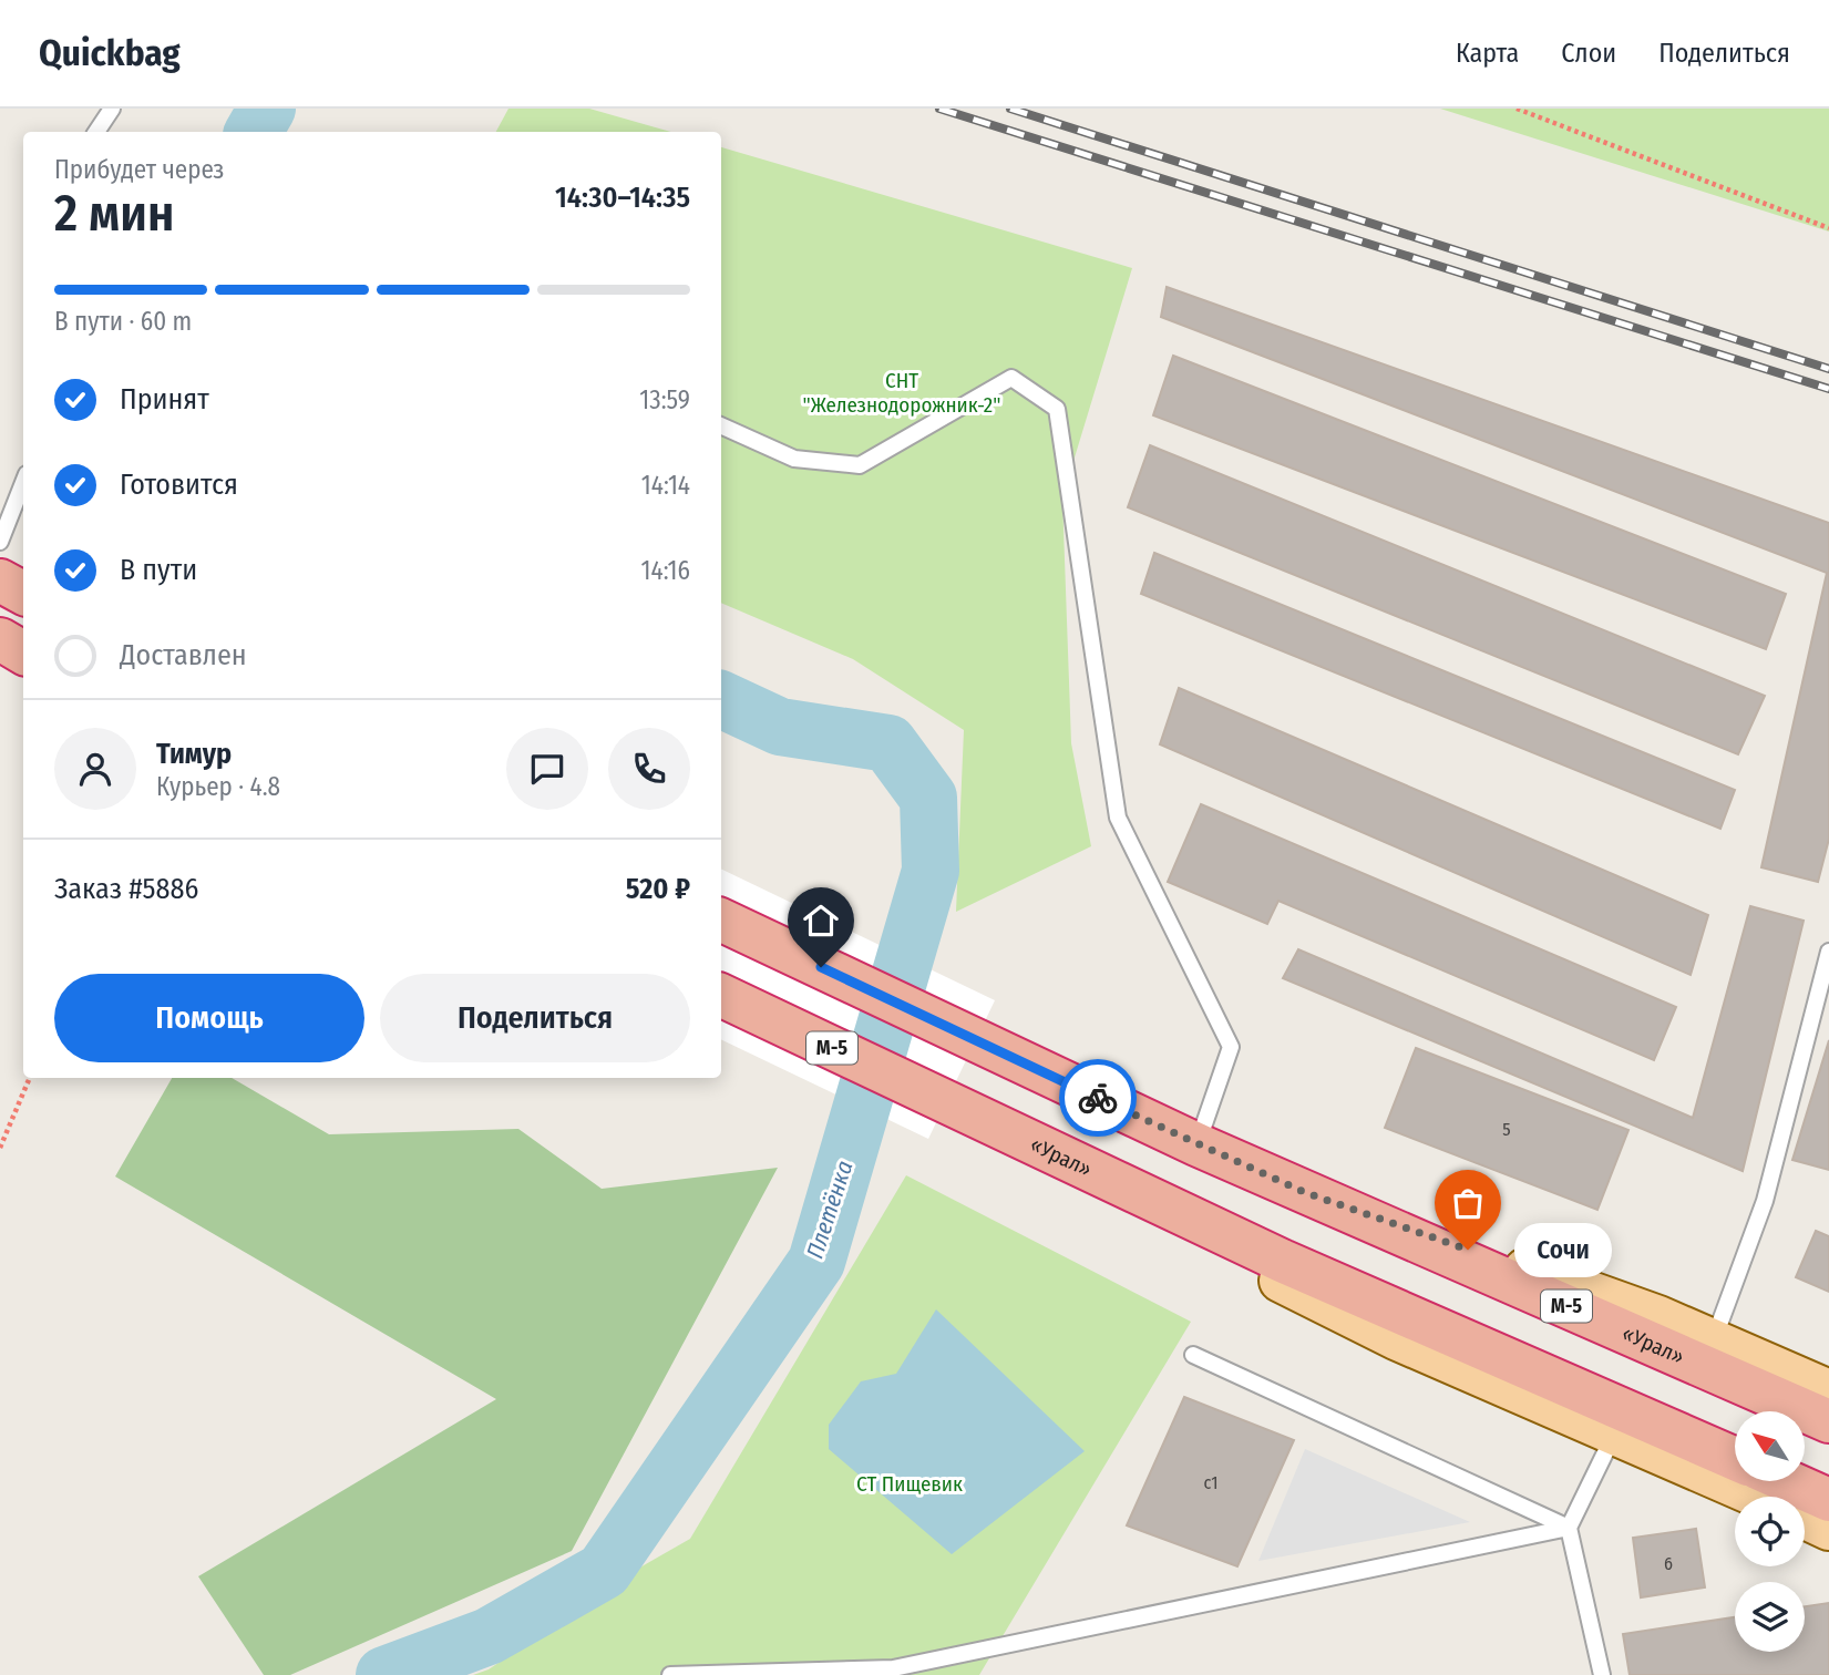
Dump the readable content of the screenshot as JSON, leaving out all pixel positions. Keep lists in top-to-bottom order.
{
  "streets": {
    "highway": ["М-5", "«Урал»"]
  },
  "water": ["Плетёнка"],
  "parks": ["СНТ \"Железнодорожник-2\"", "СТ Пищевик"],
  "places": ["Сочи"],
  "house_numbers": ["5", "с1", "6"],
  "north": "top left",
  "page": {
    "header": "Quickbag",
    "nav": ["Карта", "Слои", "Поделиться"],
    "heading": ["2 мин", "Прибудет через", "14:30–14:35"],
    "panel": [
      "Тимур",
      "Курьер · 4.8",
      "Заказ #5886",
      "520 ₽"
    ],
    "bar": "В пути · 60 m",
    "list": [
      ["Принят", "13:59"],
      ["Готовится", "14:14"],
      ["В пути", "14:16"],
      "Доставлен"
    ],
    "buttons": ["Помощь", "Поделиться"],
    "bubble": "Сочи"
  }
}
